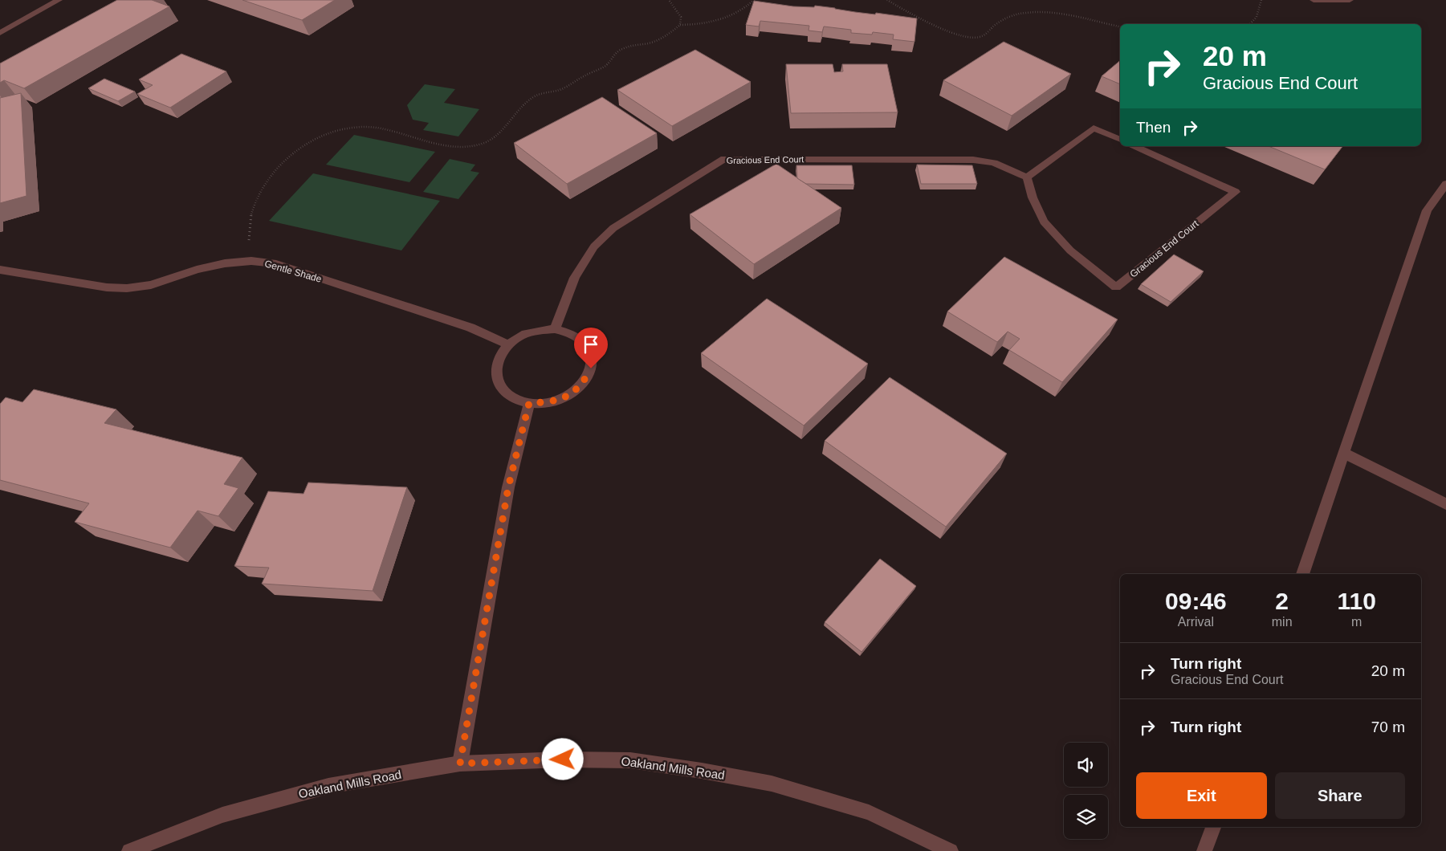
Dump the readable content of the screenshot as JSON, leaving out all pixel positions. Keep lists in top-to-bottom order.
{
  "streets": {
    "street": ["Gracious End Court", "Gentle Shade", "Oakland Mills Road"]
  },
  "crossings": [
    ["Gracious End Court", "Gentle Shade"]
  ],
  "page": {
    "turn": ["20 m", "Gracious End Court"],
    "then": "Then",
    "eta": [
      "09:46",
      "Arrival",
      "2",
      "min",
      "110",
      "m"
    ],
    "list": [
      {
        "name": "Turn right",
        "note": "Gracious End Court",
        "value": "20 m"
      },
      {
        "name": "Turn right",
        "value": "70 m"
      }
    ],
    "buttons": ["Exit", "Share"]
  }
}
